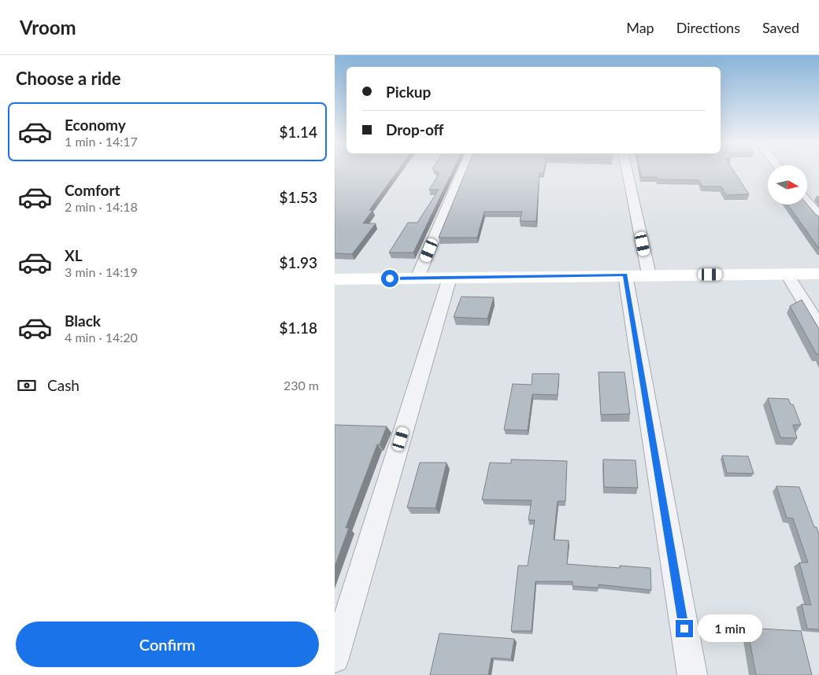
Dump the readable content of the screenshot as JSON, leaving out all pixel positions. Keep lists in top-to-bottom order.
{
  "north": "right",
  "page": {
    "header": "Vroom",
    "nav": ["Map", "Directions", "Saved"],
    "heading": "Choose a ride",
    "banner": ["Pickup", "Drop-off"],
    "list": [
      {
        "name": "Economy",
        "note": "1 min · 14:17",
        "value": "$1.14"
      },
      {
        "name": "Comfort",
        "note": "2 min · 14:18",
        "value": "$1.53"
      },
      {
        "name": "XL",
        "note": "3 min · 14:19",
        "value": "$1.93"
      },
      {
        "name": "Black",
        "note": "4 min · 14:20",
        "value": "$1.18"
      }
    ],
    "pay": ["Cash", "230 m"],
    "buttons": "Confirm",
    "bubble": "1 min"
  }
}
